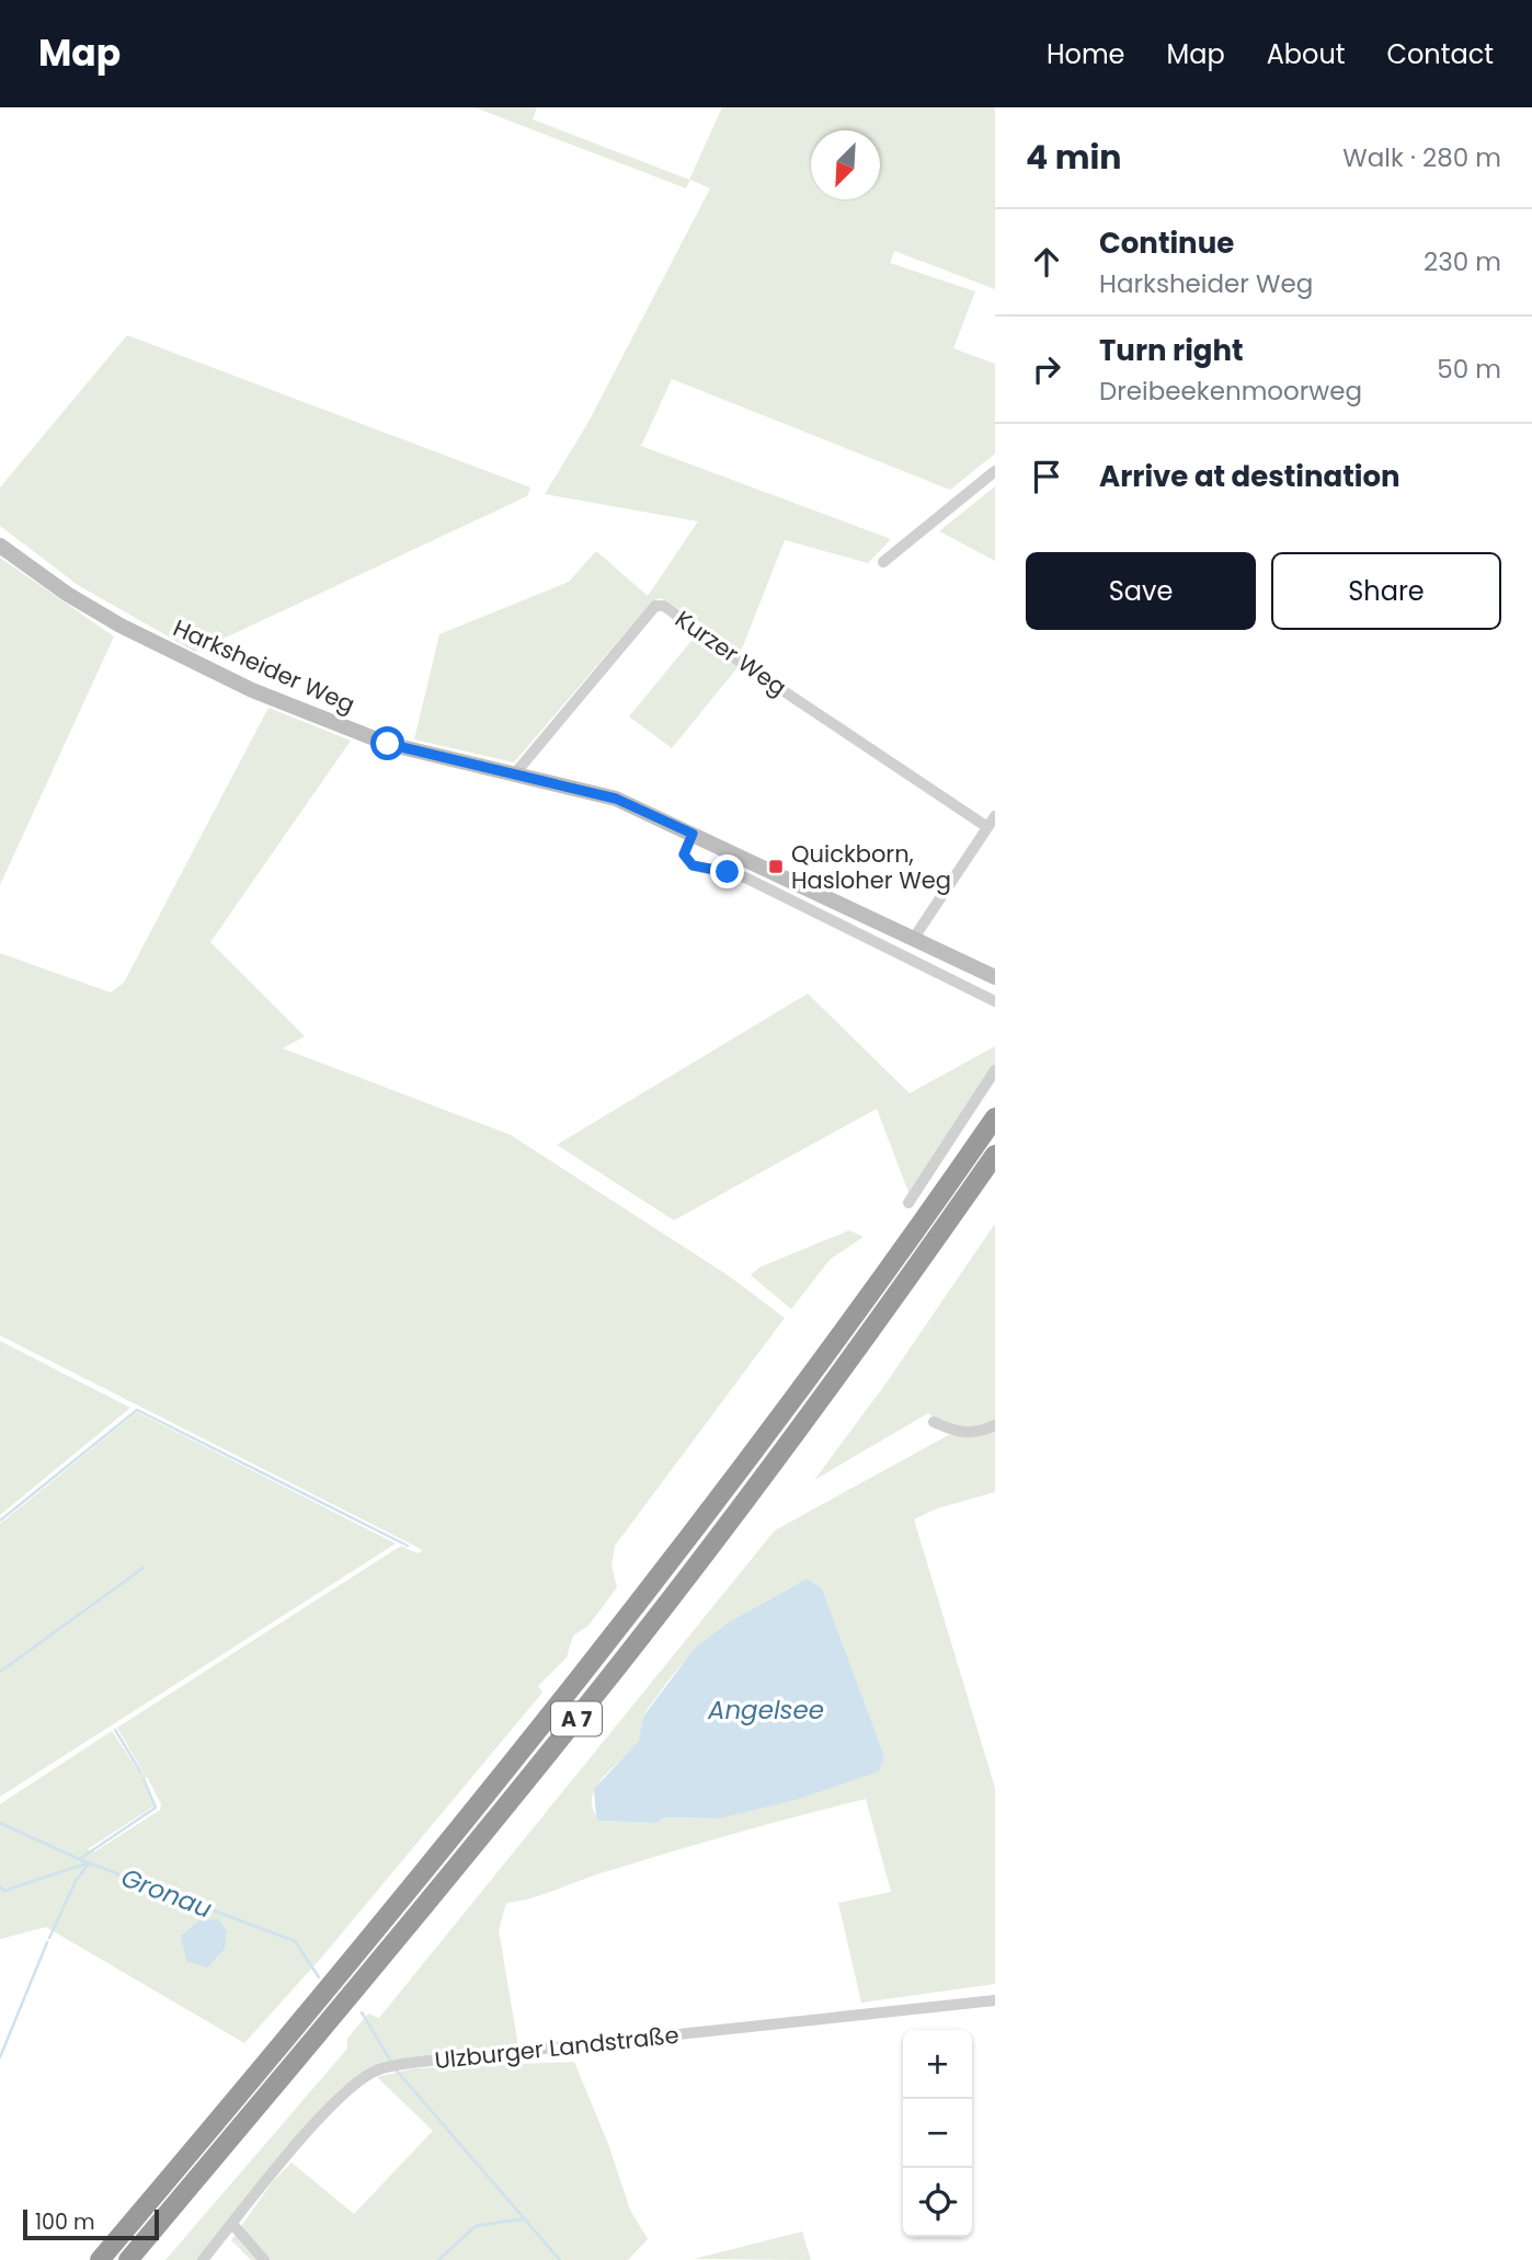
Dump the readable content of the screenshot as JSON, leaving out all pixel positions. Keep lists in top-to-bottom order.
{
  "streets": {
    "highway": ["A 7"],
    "main road": ["Harksheider Weg"],
    "street": ["Kurzer Weg", "Ulzburger Landstraße"]
  },
  "crossings": [
    ["Kurzer Weg", "Harksheider Weg"]
  ],
  "water": ["Angelsee", "Gronau"],
  "places": {
    "transit": ["Quickborn, Hasloher Weg"]
  },
  "scale_bar": "100 m",
  "north": "bottom left",
  "page": {
    "header": "Map",
    "nav": [
      "Home",
      "Map",
      "About",
      "Contact"
    ],
    "heading": ["4 min", "Walk · 280 m"],
    "list": [
      ["Continue", "Harksheider Weg", "230 m"],
      ["Turn right", "Dreibeekenmoorweg", "50 m"],
      "Arrive at destination"
    ],
    "buttons": ["Save", "Share"],
    "map_buttons": ["+", "−"],
    "scale": "100 m"
  }
}
